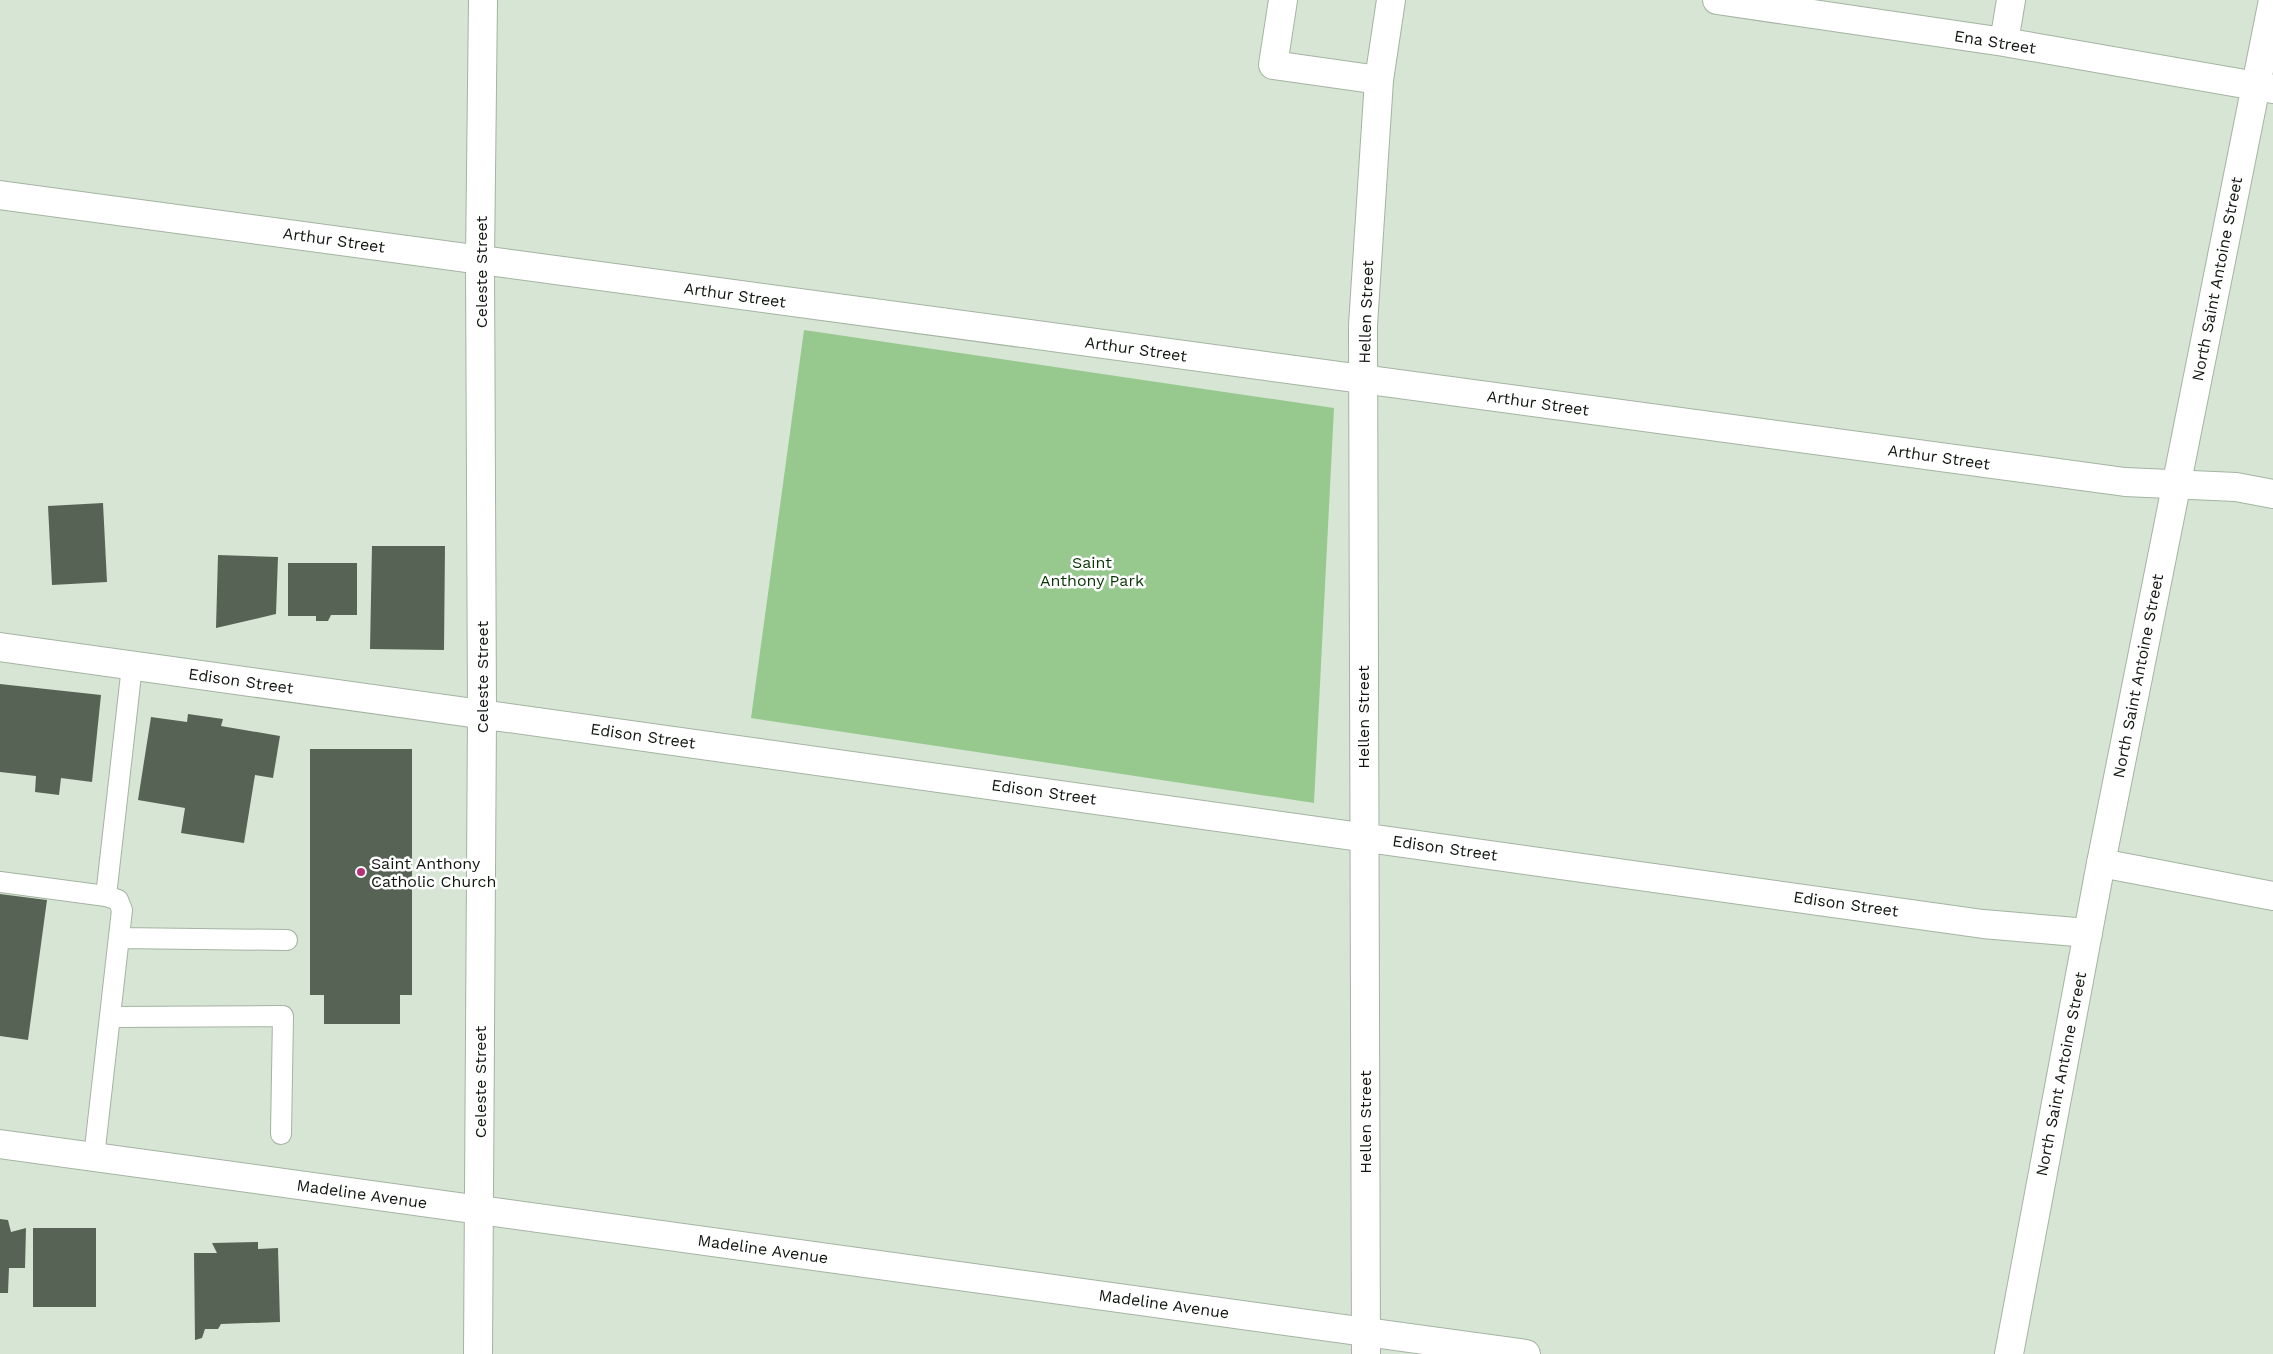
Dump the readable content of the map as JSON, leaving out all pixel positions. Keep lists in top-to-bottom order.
{
  "streets": {
    "street": [
      "Ena Street",
      "Arthur Street",
      "Celeste Street",
      "North Saint Antoine Street",
      "Hellen Street",
      "Edison Street",
      "Madeline Avenue"
    ]
  },
  "crossings": [
    ["Ena Street", "North Saint Antoine Street"],
    ["Arthur Street", "Celeste Street"],
    ["Arthur Street", "North Saint Antoine Street"],
    ["Arthur Street", "Hellen Street"],
    ["Celeste Street", "Edison Street"],
    ["Celeste Street", "Madeline Avenue"],
    ["North Saint Antoine Street", "Edison Street"],
    ["Hellen Street", "Edison Street"],
    ["Hellen Street", "Madeline Avenue"]
  ],
  "parks": ["Saint Anthony Park"],
  "places": ["Saint Anthony Catholic Church"]
}
